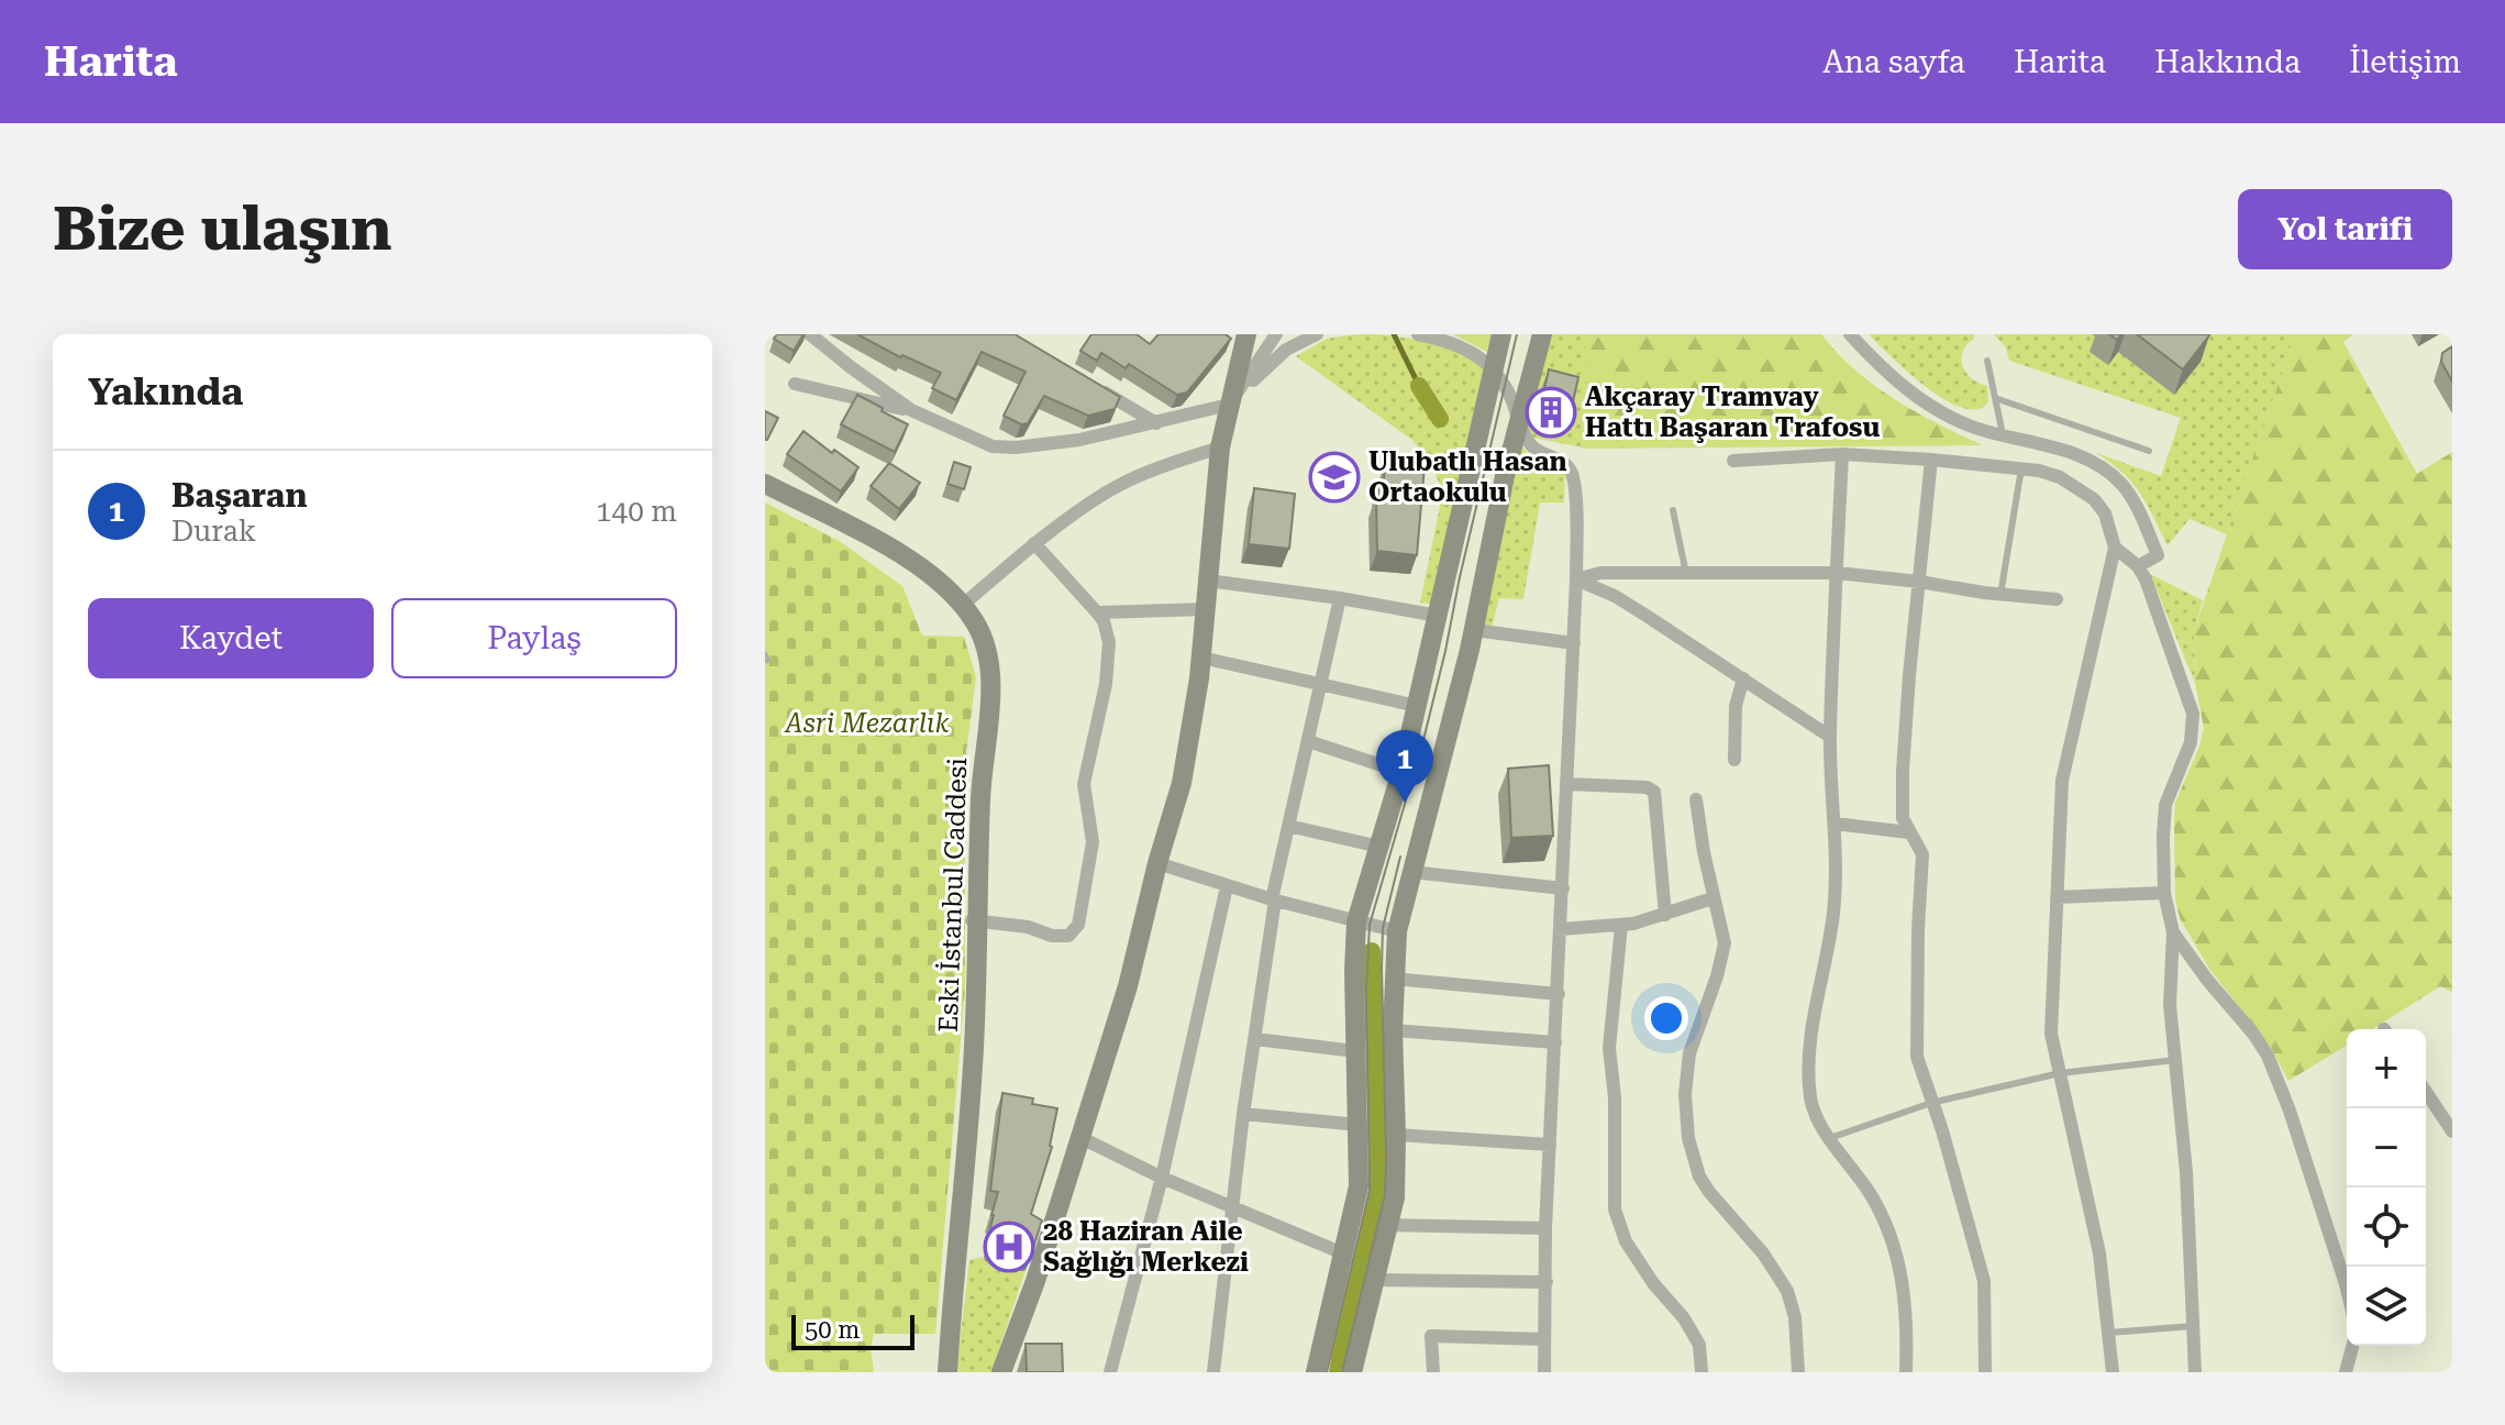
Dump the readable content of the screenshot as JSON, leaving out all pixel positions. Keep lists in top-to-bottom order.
{
  "streets": {
    "main road": ["Eski İstanbul Caddesi"]
  },
  "parks": ["Asri Mezarlık"],
  "places": {
    "building": ["Akçaray Tramvay Hattı Başaran Trafosu"],
    "school or university": ["Ulubatlı Hasan Ortaokulu"],
    "hospital": ["28 Haziran Aile Sağlığı Merkezi"]
  },
  "scale_bar": "50 m",
  "page": {
    "header": "Harita",
    "nav": [
      "Ana sayfa",
      "Harita",
      "Hakkında",
      "İletişim"
    ],
    "buttons": [
      "Yol tarifi",
      ["Kaydet", "Paylaş"]
    ],
    "title": "Bize ulaşın",
    "heading": "Yakında",
    "list": [
      {
        "mark": "1",
        "name": "Başaran",
        "note": "Durak",
        "value": "140 m"
      }
    ],
    "pins": "1",
    "map_buttons": ["+", "−"],
    "scale": "50 m"
  }
}
